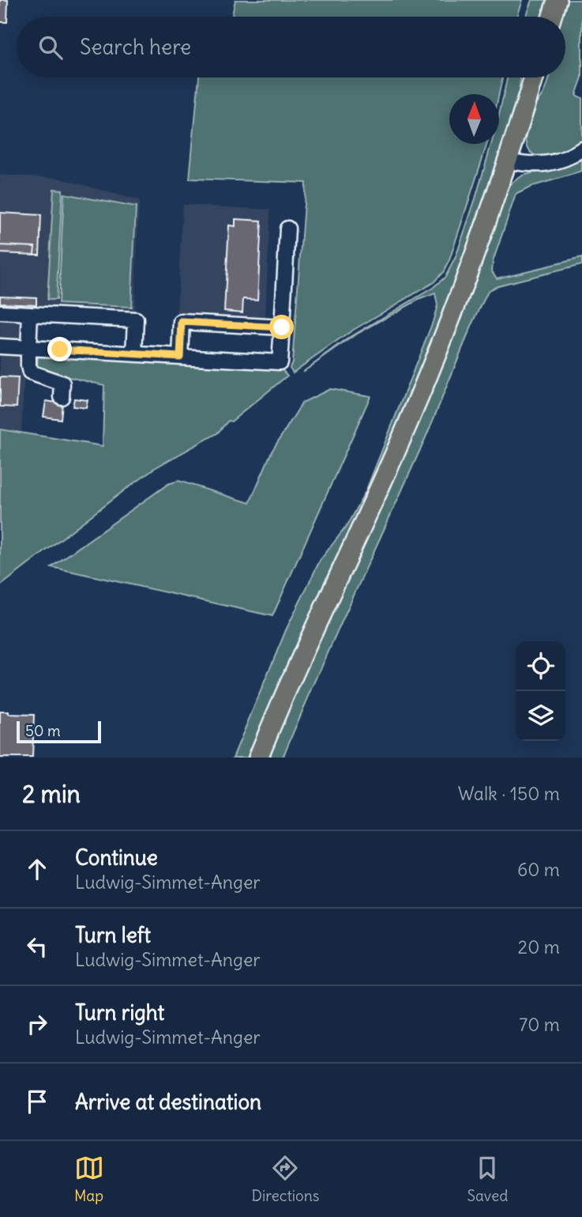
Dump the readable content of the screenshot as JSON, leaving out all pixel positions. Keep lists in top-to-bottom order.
{
  "scale_bar": "50 m",
  "north": "top",
  "page": {
    "search": "Search here",
    "scale": "50 m",
    "heading": ["2 min", "Walk · 150 m"],
    "list": [
      ["Continue", "Ludwig-Simmet-Anger", "60 m"],
      ["Turn left", "Ludwig-Simmet-Anger", "20 m"],
      ["Turn right", "Ludwig-Simmet-Anger", "70 m"],
      "Arrive at destination"
    ],
    "nav": ["Map", "Directions", "Saved"]
  }
}
